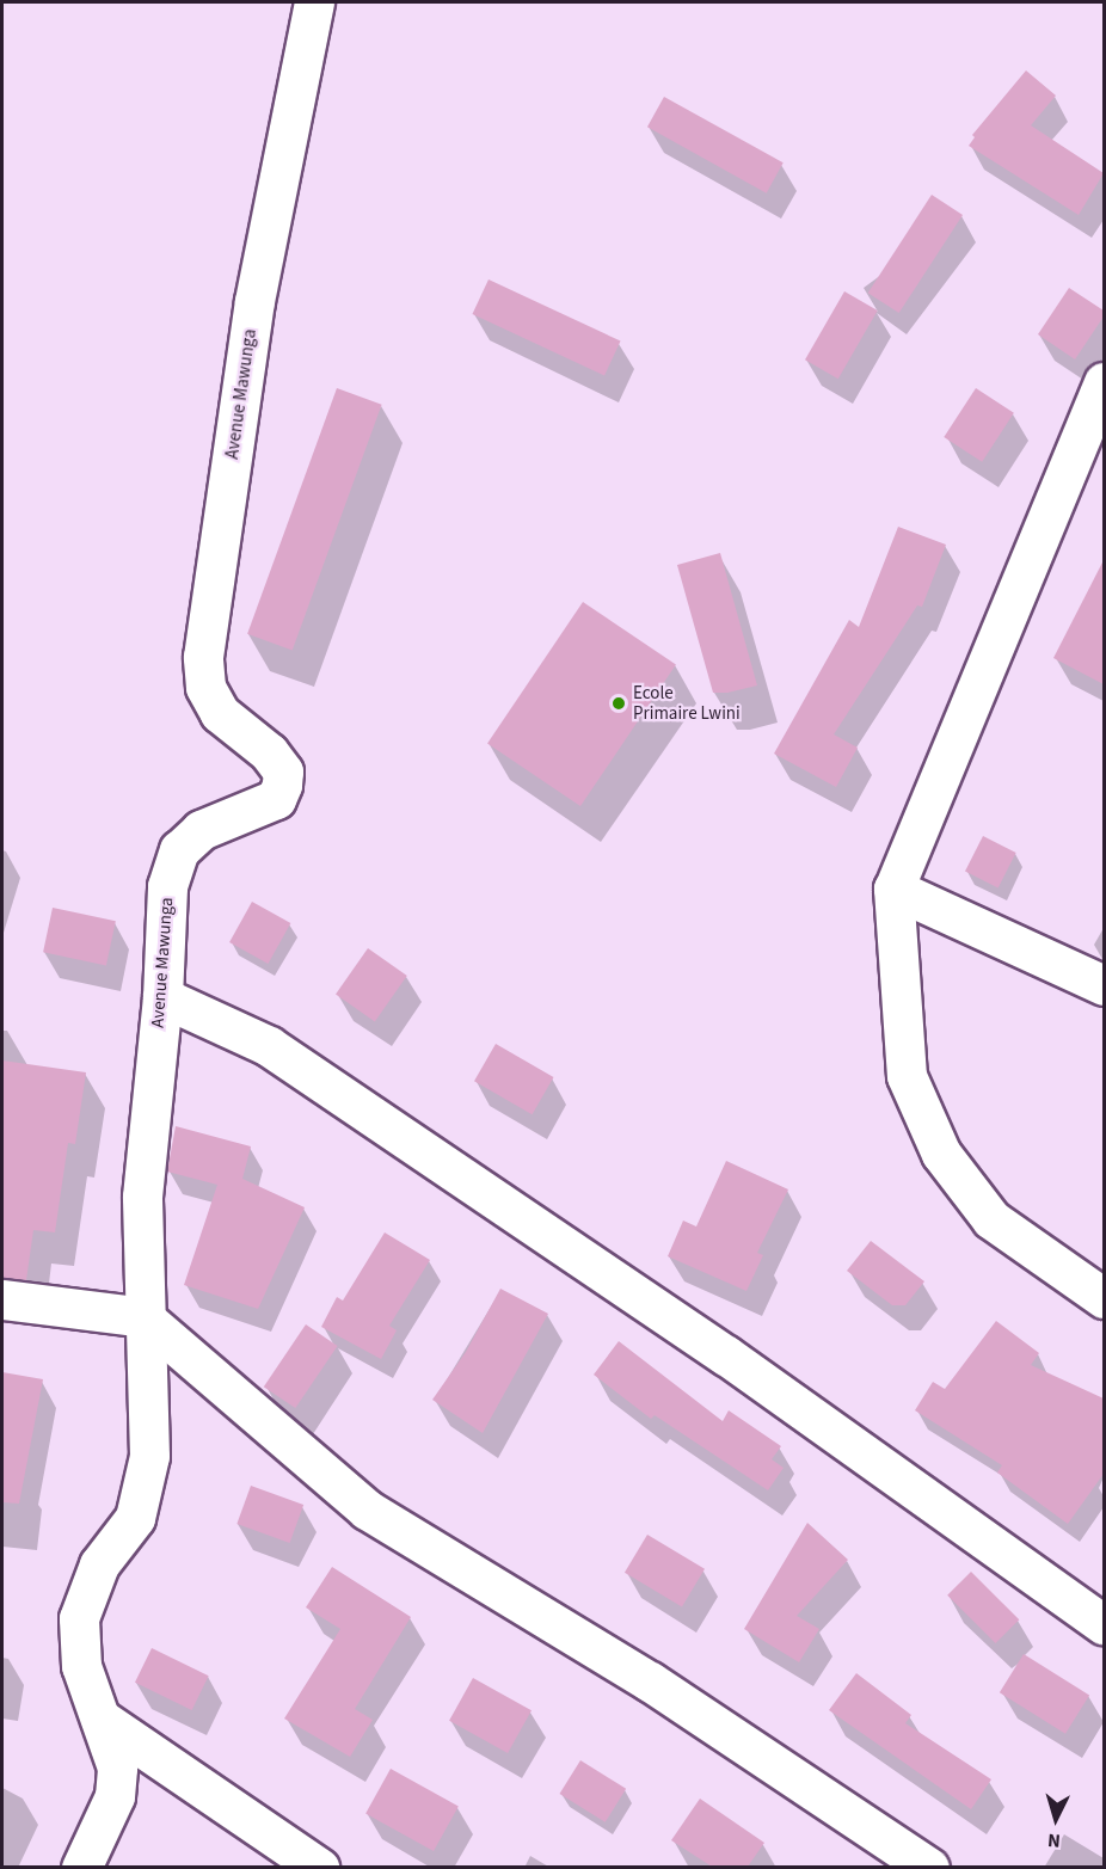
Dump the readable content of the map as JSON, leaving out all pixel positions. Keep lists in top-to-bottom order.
{
  "streets": {
    "street": ["Avenue Mawunga"]
  },
  "places": ["Ecole Primaire Lwini"],
  "north": "bottom"
}
